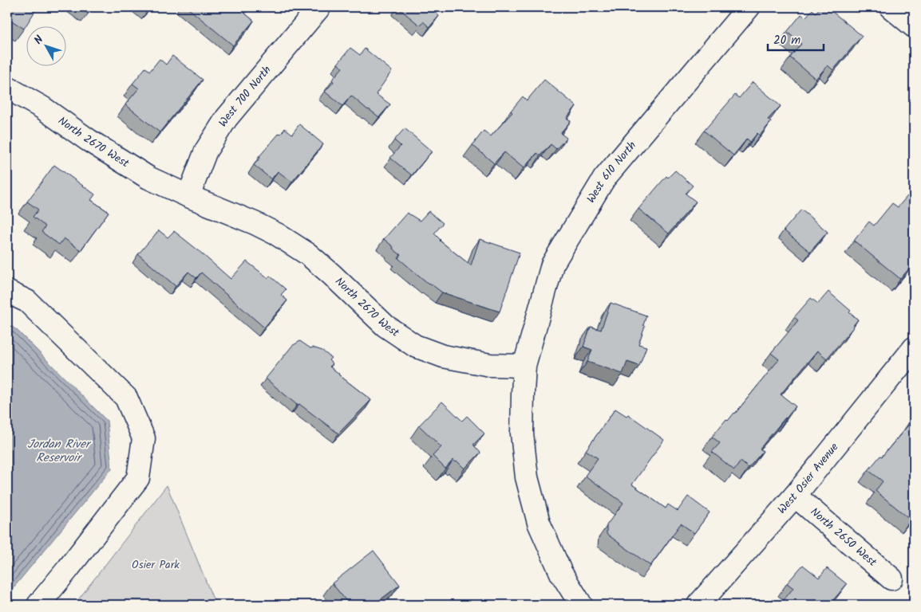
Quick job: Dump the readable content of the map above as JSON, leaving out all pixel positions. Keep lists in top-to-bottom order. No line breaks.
{"streets":{"street":["West 700 North","North 2670 West","West 610 North","West Osier Avenue","North 2650 West"]},"crossings":[["West 700 North","North 2670 West"],["North 2670 West","West 610 North"],["West Osier Avenue","North 2650 West"]],"water":["Jordan River Reservoir"],"parks":["Osier Park"],"scale_bar":"20 m","north":"top left"}
